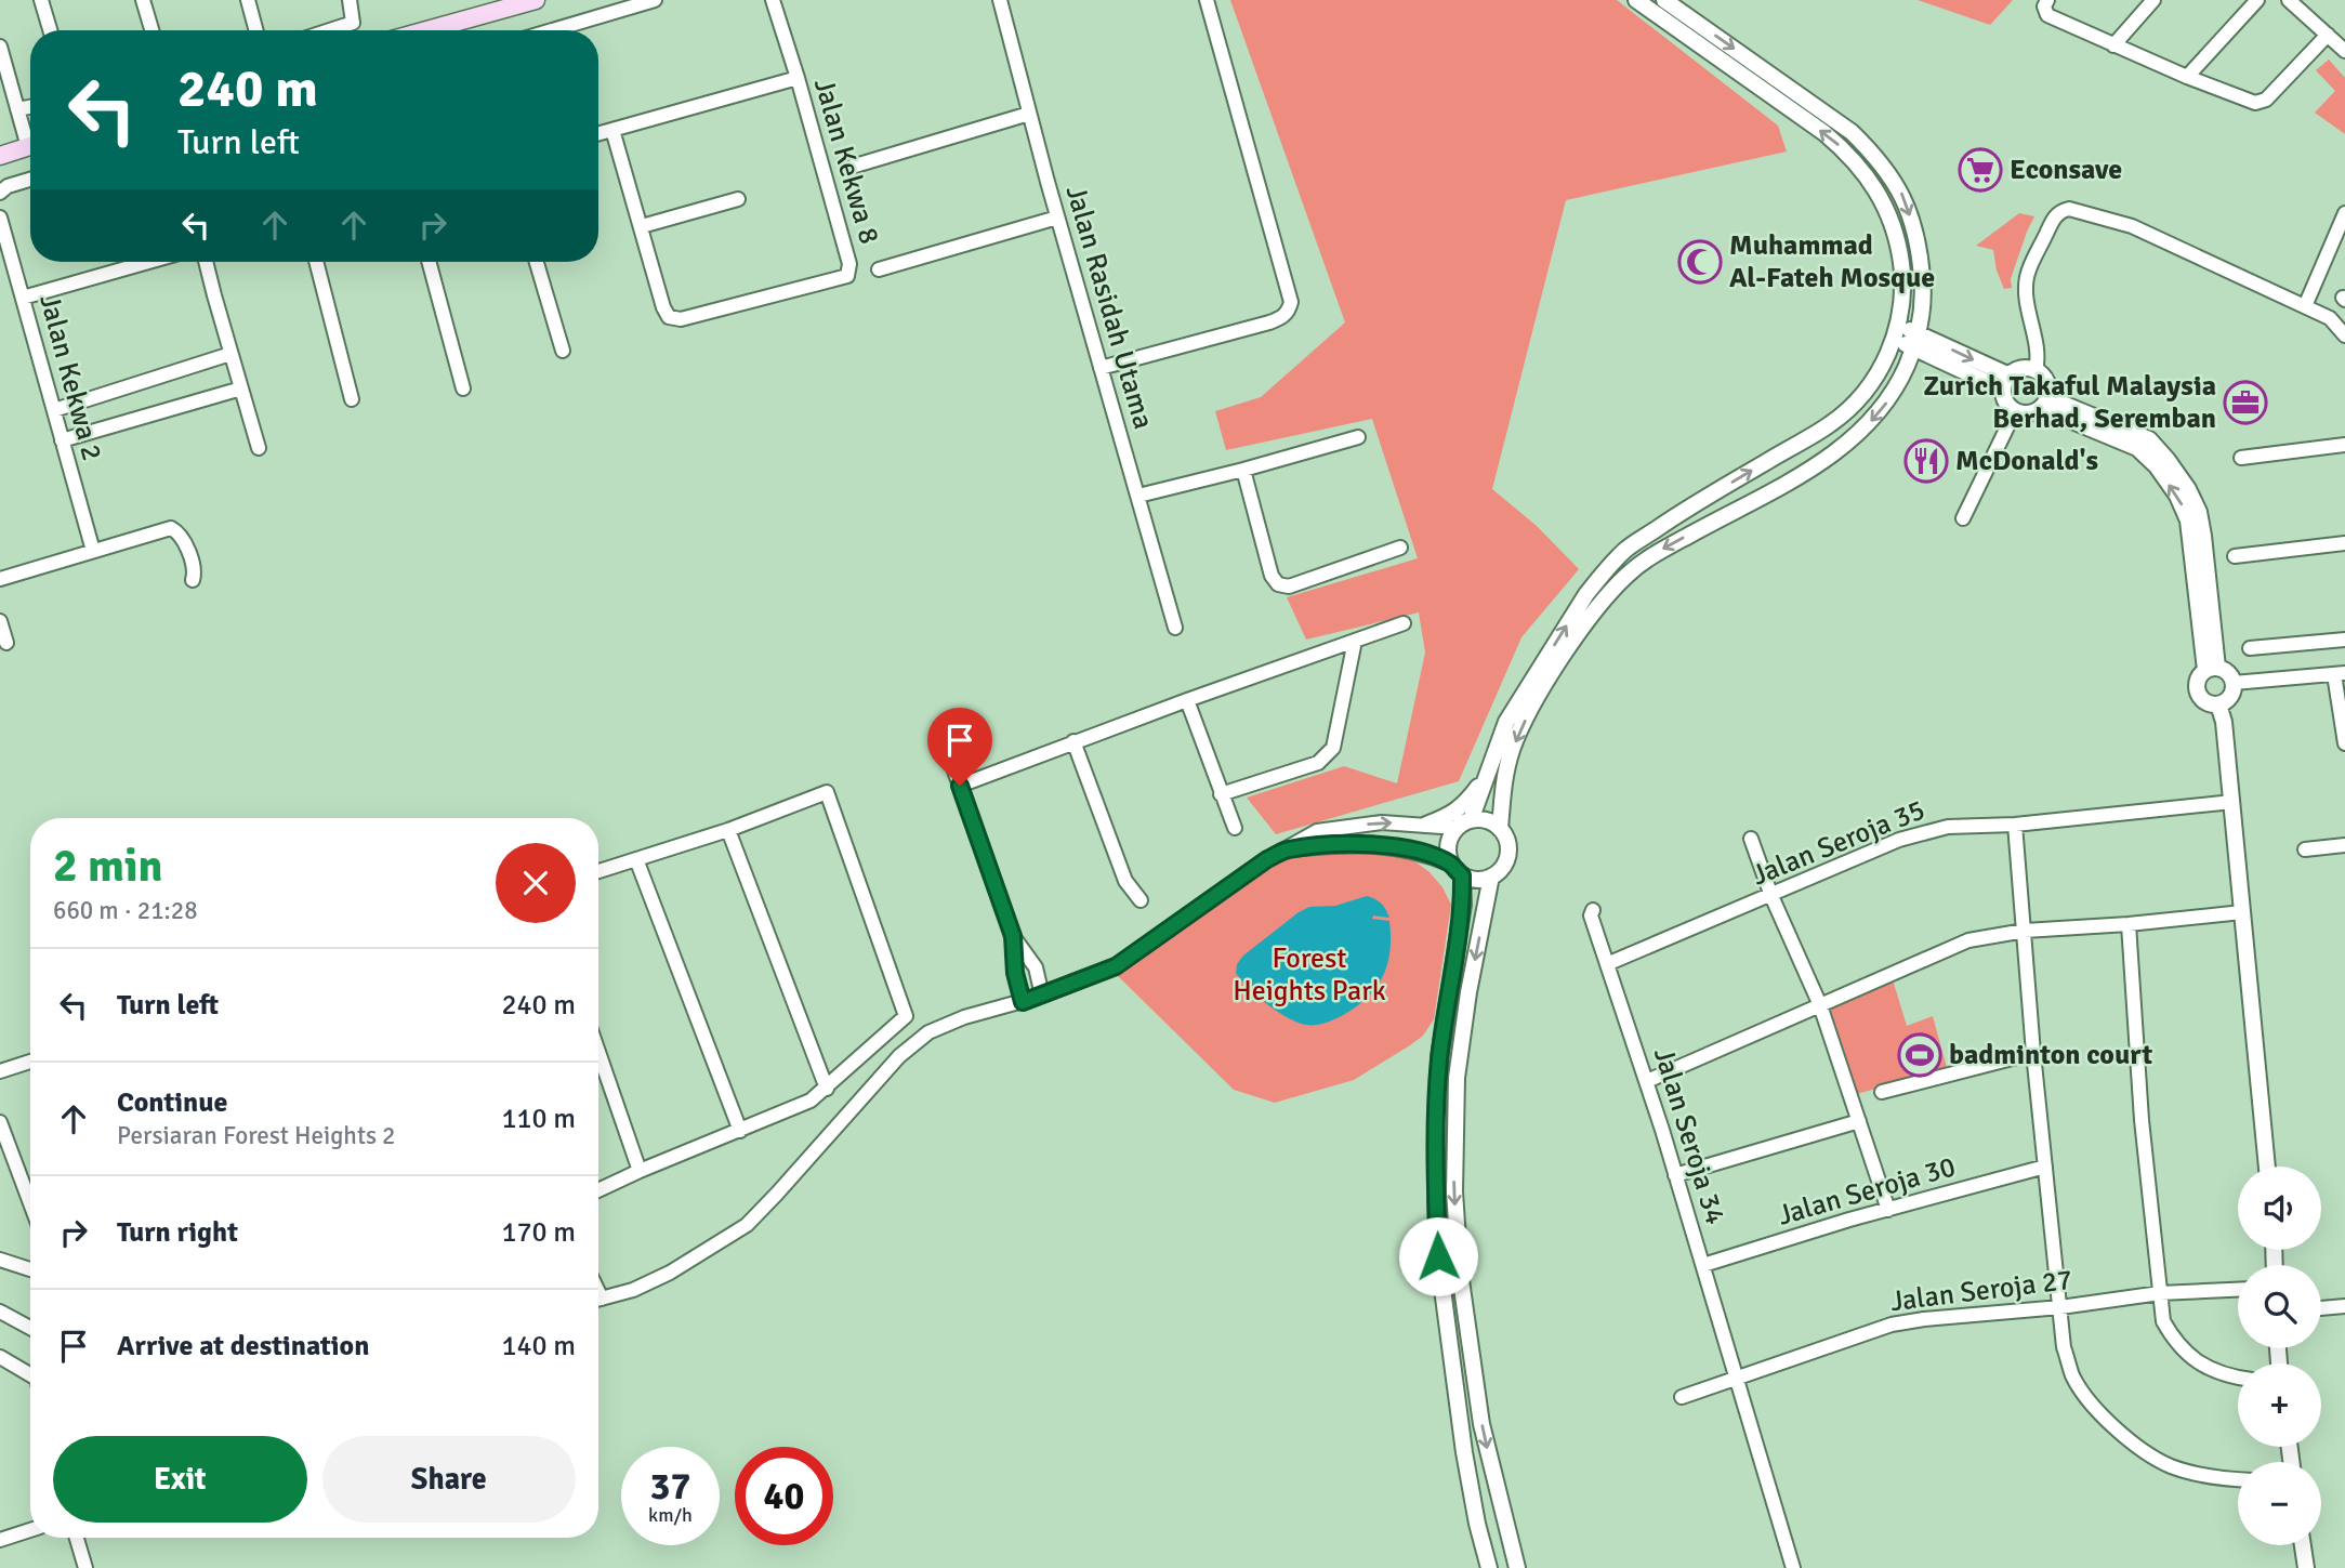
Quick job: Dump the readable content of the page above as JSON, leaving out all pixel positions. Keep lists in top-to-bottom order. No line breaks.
{"streets":{"street":["Jalan Kekwa 8","Jalan Rasidah Utama","Jalan Kekwa 2","Jalan Seroja 35","Jalan Seroja 34","Jalan Seroja 30","Jalan Seroja 27"]},"crossings":[["Jalan Seroja 35","Jalan Seroja 34"],["Jalan Seroja 34","Jalan Seroja 30"],["Jalan Seroja 34","Jalan Seroja 27"]],"parks":["Forest Heights Park"],"places":{"supermarket":["Econsave"],"mosque":["Muhammad Al-Fateh Mosque"],"office":["Zurich Takaful Malaysia Berhad, Seremban"],"restaurant":["McDonald's"],"sports":["badminton court"]},"page":{"turn":["240 m","Turn left"],"heading":["2 min","660 m · 21:28"],"list":[{"name":"Turn left","value":"240 m"},{"name":"Continue","note":"Persiaran Forest Heights 2","value":"110 m"},{"name":"Turn right","value":"170 m"},{"name":"Arrive at destination","value":"140 m"}],"map_buttons":["+","−"],"buttons":["Exit","Share"],"speed":"37 km/h","limit":"40"}}
